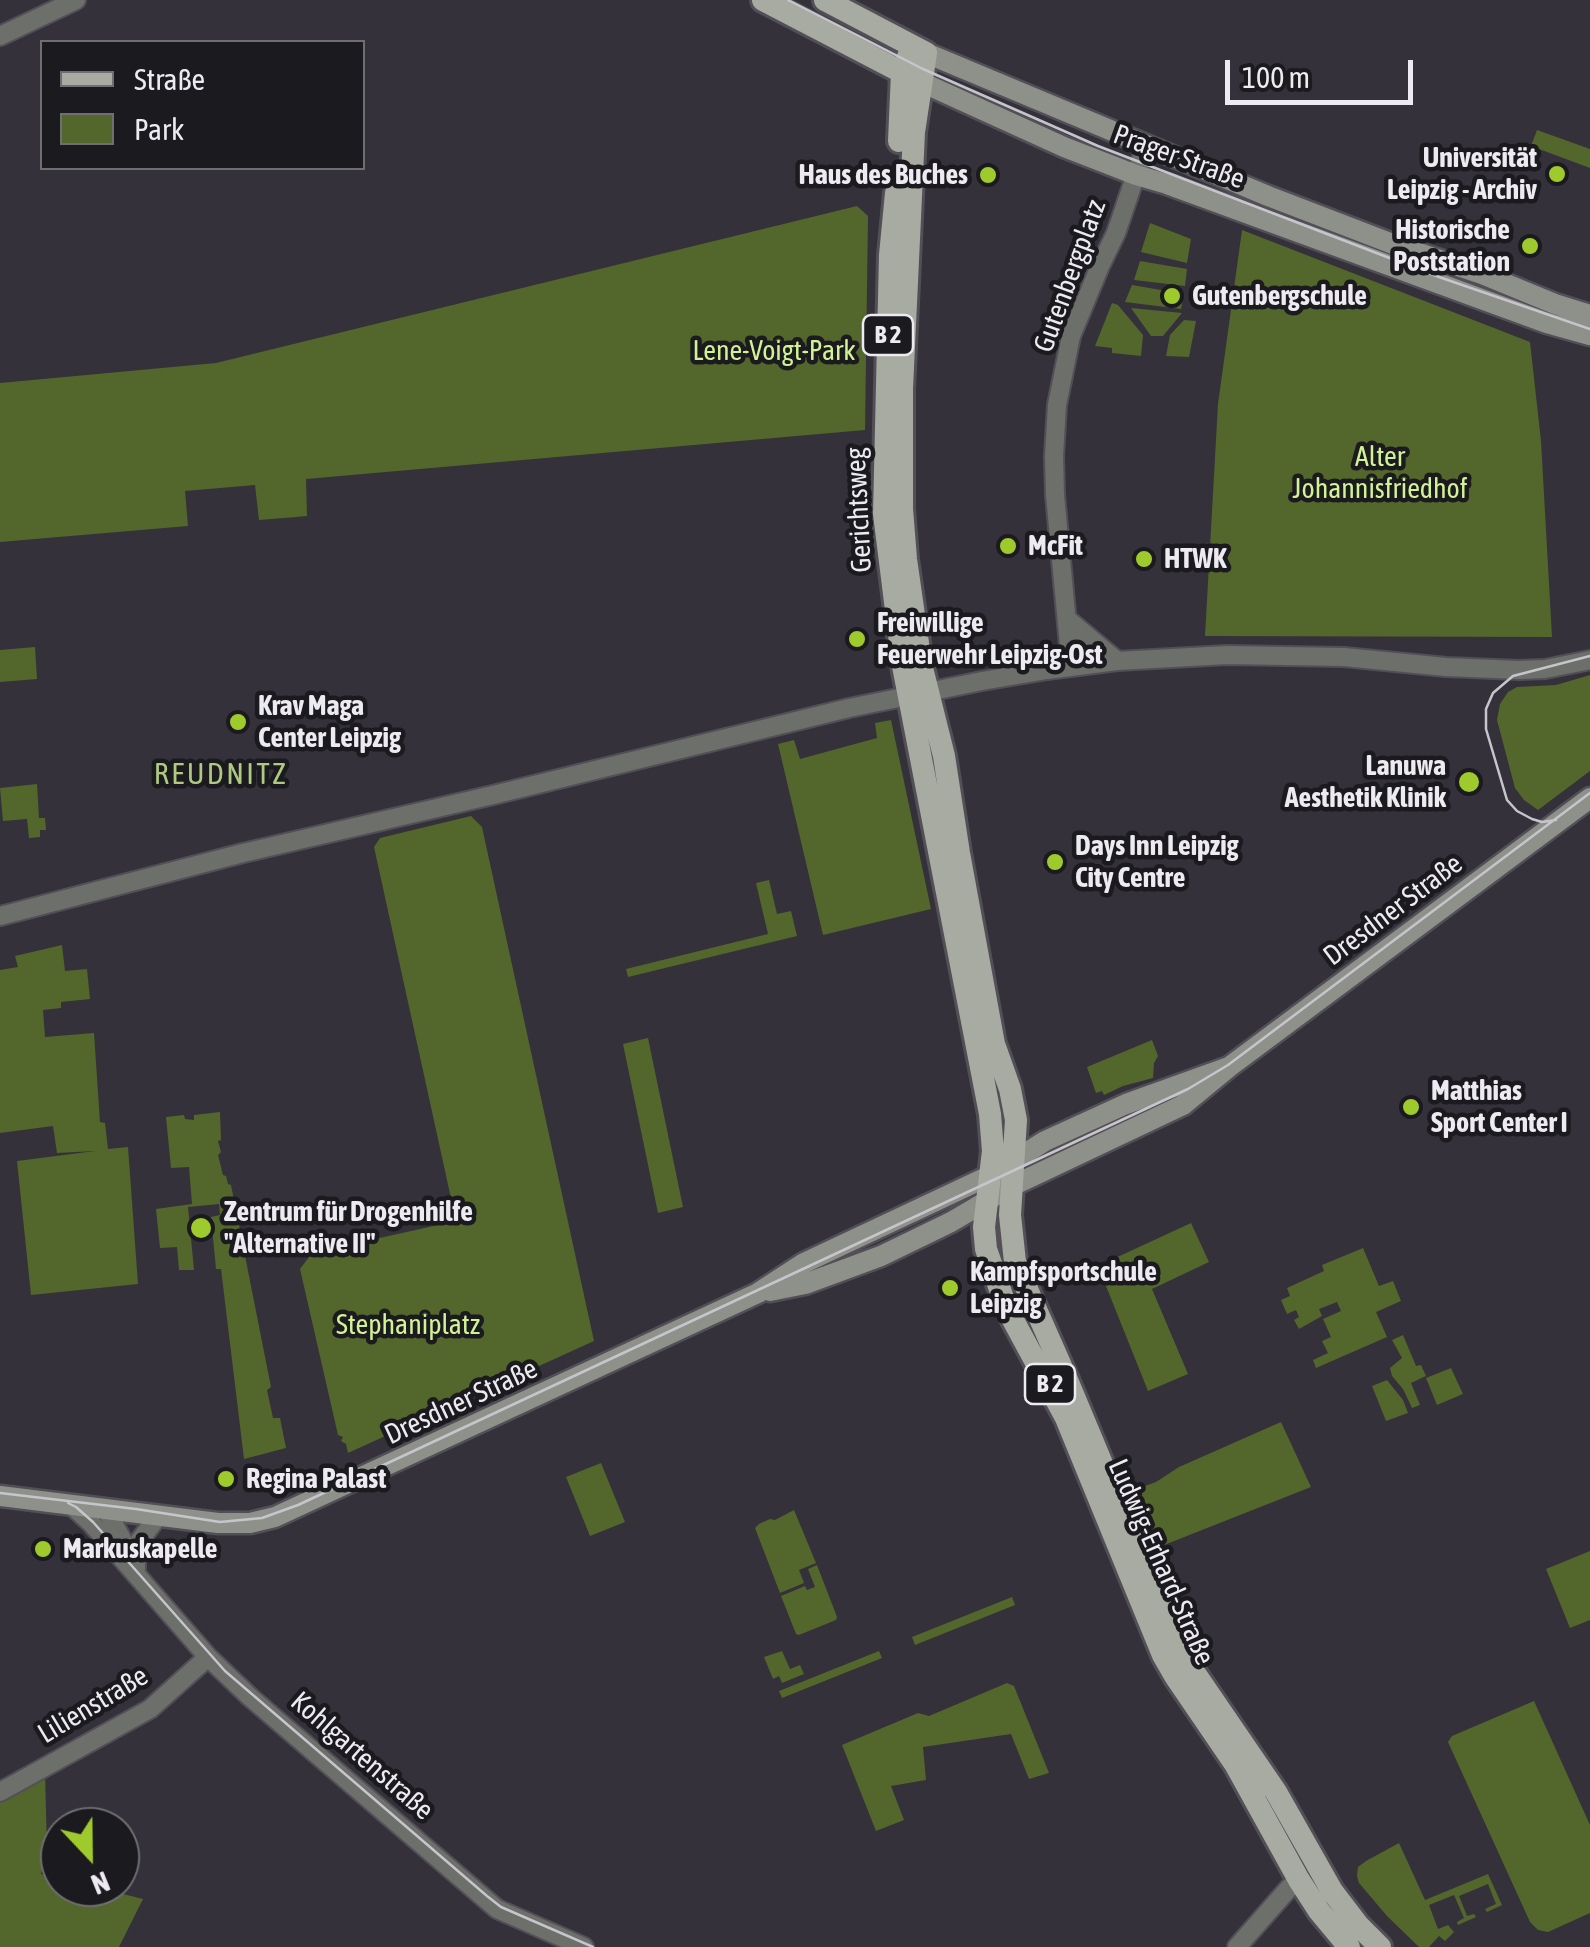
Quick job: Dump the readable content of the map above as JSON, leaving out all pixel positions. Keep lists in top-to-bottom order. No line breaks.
{"streets":{"main road":["Prager Straße","B 2","Gerichtsweg","Dresdner Straße","Ludwig-Erhard-Straße"],"street":["Gutenbergplatz","Lilienstraße","Kohlgartenstraße"]},"crossings":[["Prager Straße","Gutenbergplatz"],["Prager Straße","B 2"],["Prager Straße","Gerichtsweg"],["B 2","Gerichtsweg"],["B 2","Dresdner Straße"],["B 2","Ludwig-Erhard-Straße"],["Gerichtsweg","Dresdner Straße"],["Gerichtsweg","Ludwig-Erhard-Straße"],["Dresdner Straße","Ludwig-Erhard-Straße"],["Dresdner Straße","Kohlgartenstraße"],["Lilienstraße","Kohlgartenstraße"]],"districts":["REUDNITZ"],"parks":["Lene-Voigt-Park","Alter Johannisfriedhof","Stephaniplatz"],"places":["Universität Leipzig - Archiv","Haus des Buches","Historische Poststation","Gutenbergschule","McFit","HTWK","Freiwillige Feuerwehr Leipzig-Ost","Krav Maga Center Leipzig","Lanuwa Aesthetik Klinik","Days Inn Leipzig City Centre","Matthias Sport Center I","Zentrum für Drogenhilfe \"Alternative II\"","Kampfsportschule Leipzig","Regina Palast","Markuskapelle"],"legend":["Straße","Park"],"scale_bar":"100 m","north":"bottom"}
